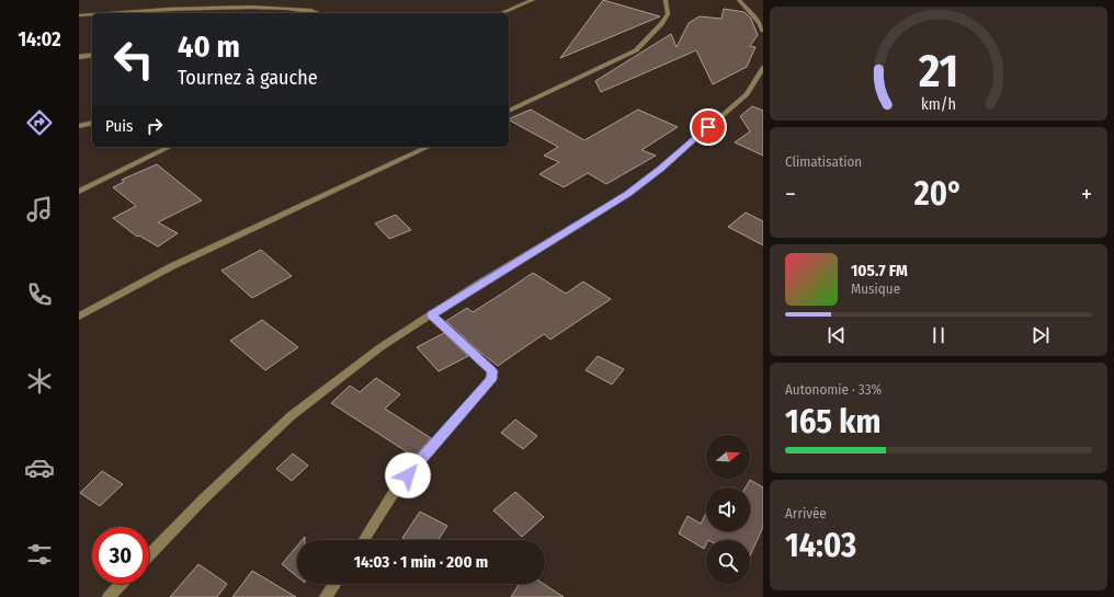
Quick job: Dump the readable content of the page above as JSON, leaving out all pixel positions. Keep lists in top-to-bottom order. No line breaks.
{"north":"right","page":{"tabs":"14:02","turn":["40 m","Tournez à gauche"],"then":"Puis","tile":["Climatisation",["Autonomie · 33%","165 km"],["Arrivée","14:03"]],"heat":["−","20°","+"],"song":["105.7 FM","Musique"],"limit":"30","trip":"14:03 · 1 min · 200 m","gauge":["21","km/h"]}}
